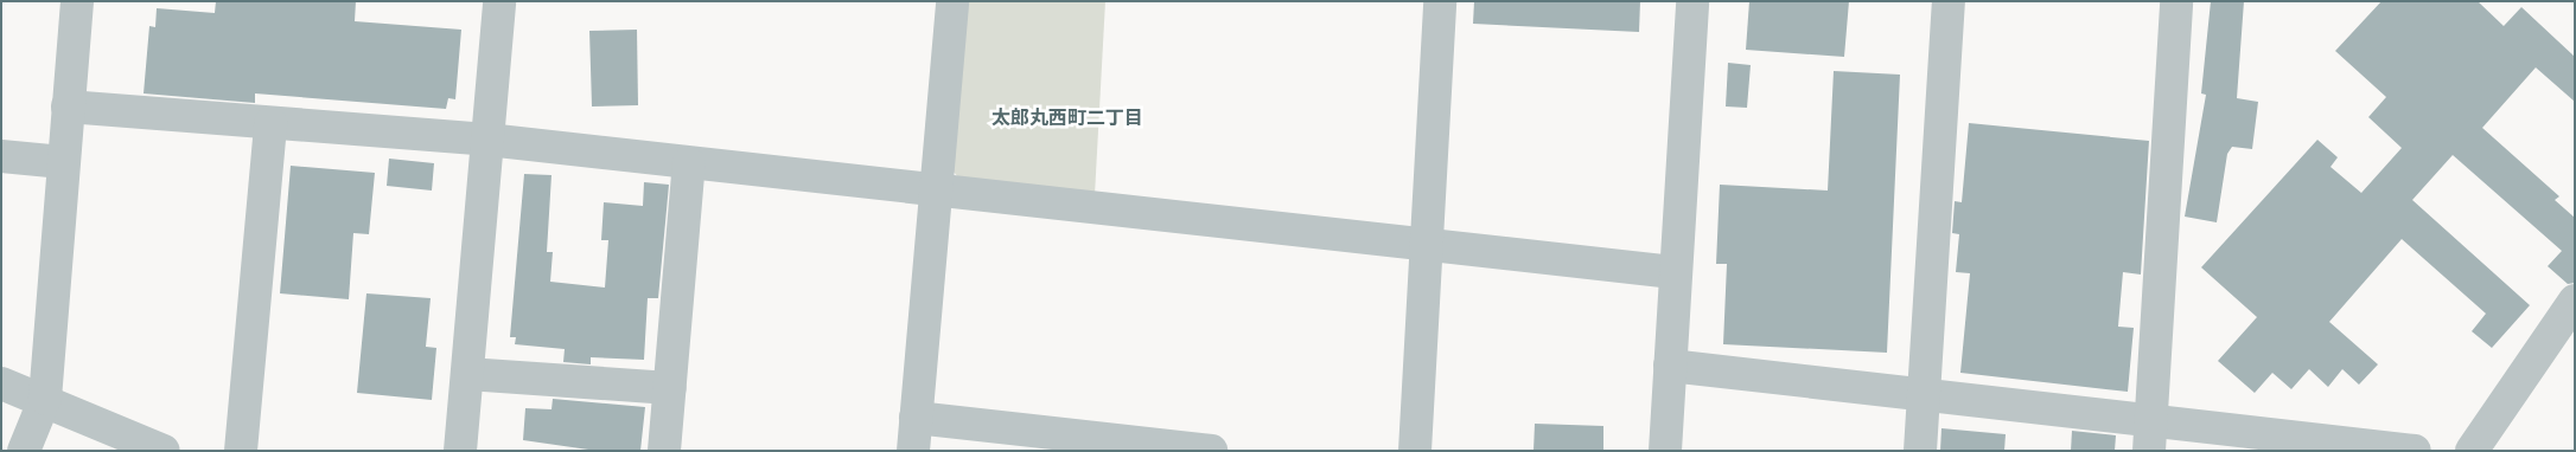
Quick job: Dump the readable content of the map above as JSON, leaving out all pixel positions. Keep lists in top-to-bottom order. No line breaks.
{"districts":["太郎丸西町二丁目"]}
